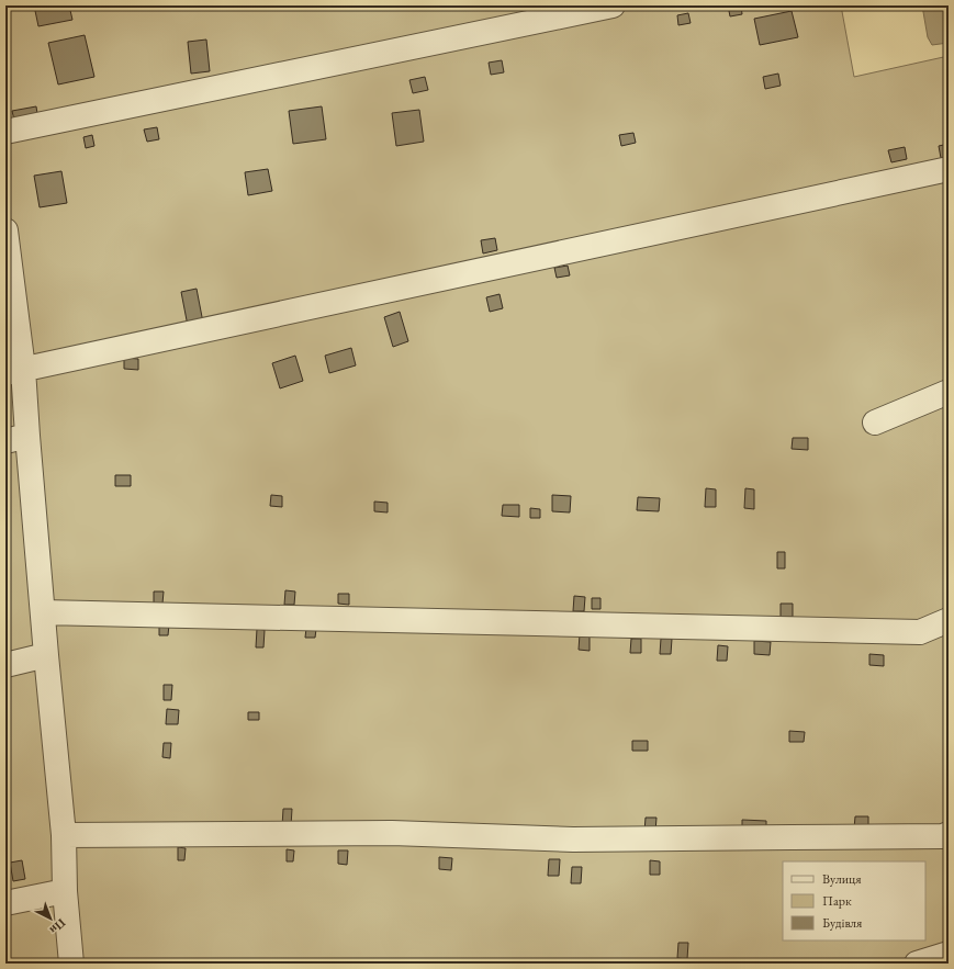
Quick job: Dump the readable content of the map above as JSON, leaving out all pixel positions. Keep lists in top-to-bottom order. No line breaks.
{"legend":["Вулиця","Парк","Будівля"],"north":"bottom right"}
